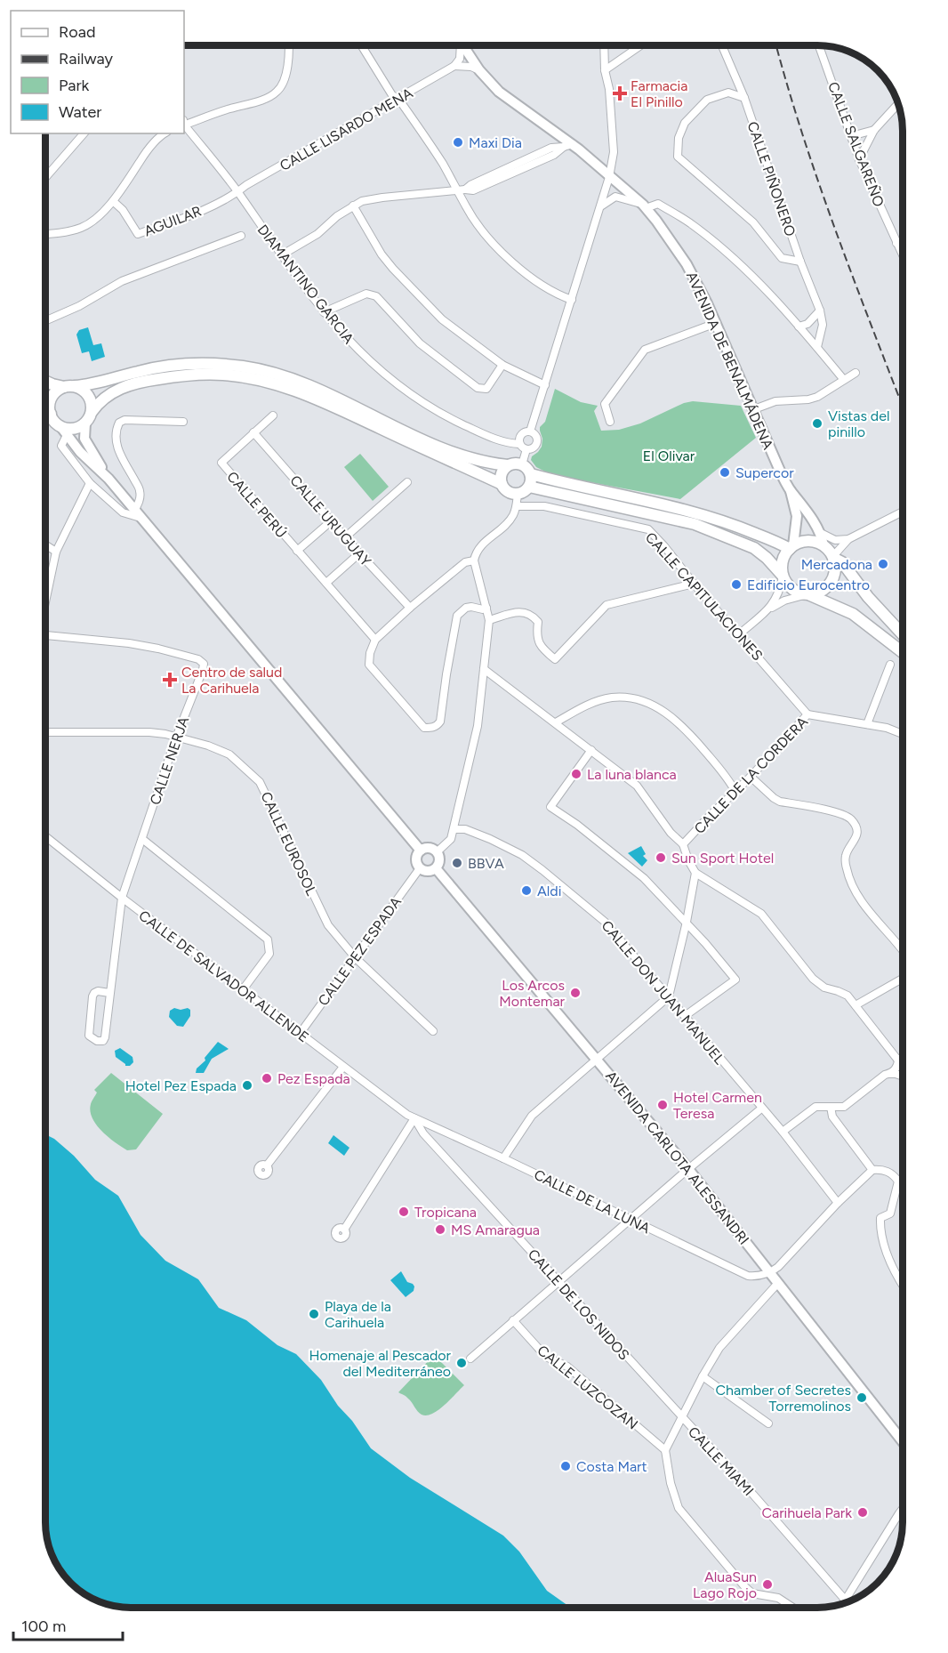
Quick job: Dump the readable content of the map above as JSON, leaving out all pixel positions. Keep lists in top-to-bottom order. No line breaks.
{"streets":{"main road":["AVENIDA DE BENALMÁDENA","AVENIDA CARLOTA ALESSANDRI"],"street":["CALLE LISARDO MENA","CALLE SALGAREÑO","CALLE PIÑONERO","AGUILAR","DIAMANTINO GARCIA","CALLE PERÚ","CALLE URUGUAY","CALLE CAPITULACIONES","CALLE NERJA","CALLE DE LA CORDERA","CALLE EUROSOL","CALLE PEZ ESPADA","CALLE DE SALVADOR ALLENDE","CALLE DON JUAN MANUEL","CALLE DE LA LUNA","CALLE DE LOS NIDOS","CALLE LUZCOZAN","CALLE MIAMI"]},"crossings":[["CALLE LISARDO MENA","AGUILAR"],["CALLE LISARDO MENA","DIAMANTINO GARCIA"],["AGUILAR","DIAMANTINO GARCIA"],["CALLE PERÚ","CALLE URUGUAY"],["CALLE CAPITULACIONES","CALLE DE LA CORDERA"],["CALLE NERJA","CALLE EUROSOL"],["CALLE NERJA","CALLE DE SALVADOR ALLENDE"],["CALLE EUROSOL","CALLE PEZ ESPADA"],["CALLE PEZ ESPADA","CALLE DE SALVADOR ALLENDE"],["CALLE PEZ ESPADA","AVENIDA CARLOTA ALESSANDRI"],["CALLE DE SALVADOR ALLENDE","CALLE DE LA LUNA"],["CALLE DE SALVADOR ALLENDE","CALLE DE LOS NIDOS"],["AVENIDA CARLOTA ALESSANDRI","CALLE DE LA LUNA"],["CALLE DE LA LUNA","CALLE DE LOS NIDOS"],["CALLE DE LOS NIDOS","CALLE MIAMI"]],"parks":["El Olivar"],"places":{"health":["Farmacia El Pinillo","Centro de salud La Carihuela"],"other":["Maxi Dia","Vistas del pinillo","Supercor","Mercadona","Edificio Eurocentro","La luna blanca","Sun Sport Hotel","BBVA","Aldi","Los Arcos Montemar","Pez Espada","Hotel Pez Espada","Hotel Carmen Teresa","Tropicana","MS Amaragua","Playa de la Carihuela","Homenaje al Pescador del Mediterráneo","Chamber of Secretes Torremolinos","Costa Mart","Carihuela Park","AluaSun Lago Rojo"]},"legend":["Road","Railway","Park","Water"],"scale_bar":"100 m"}
